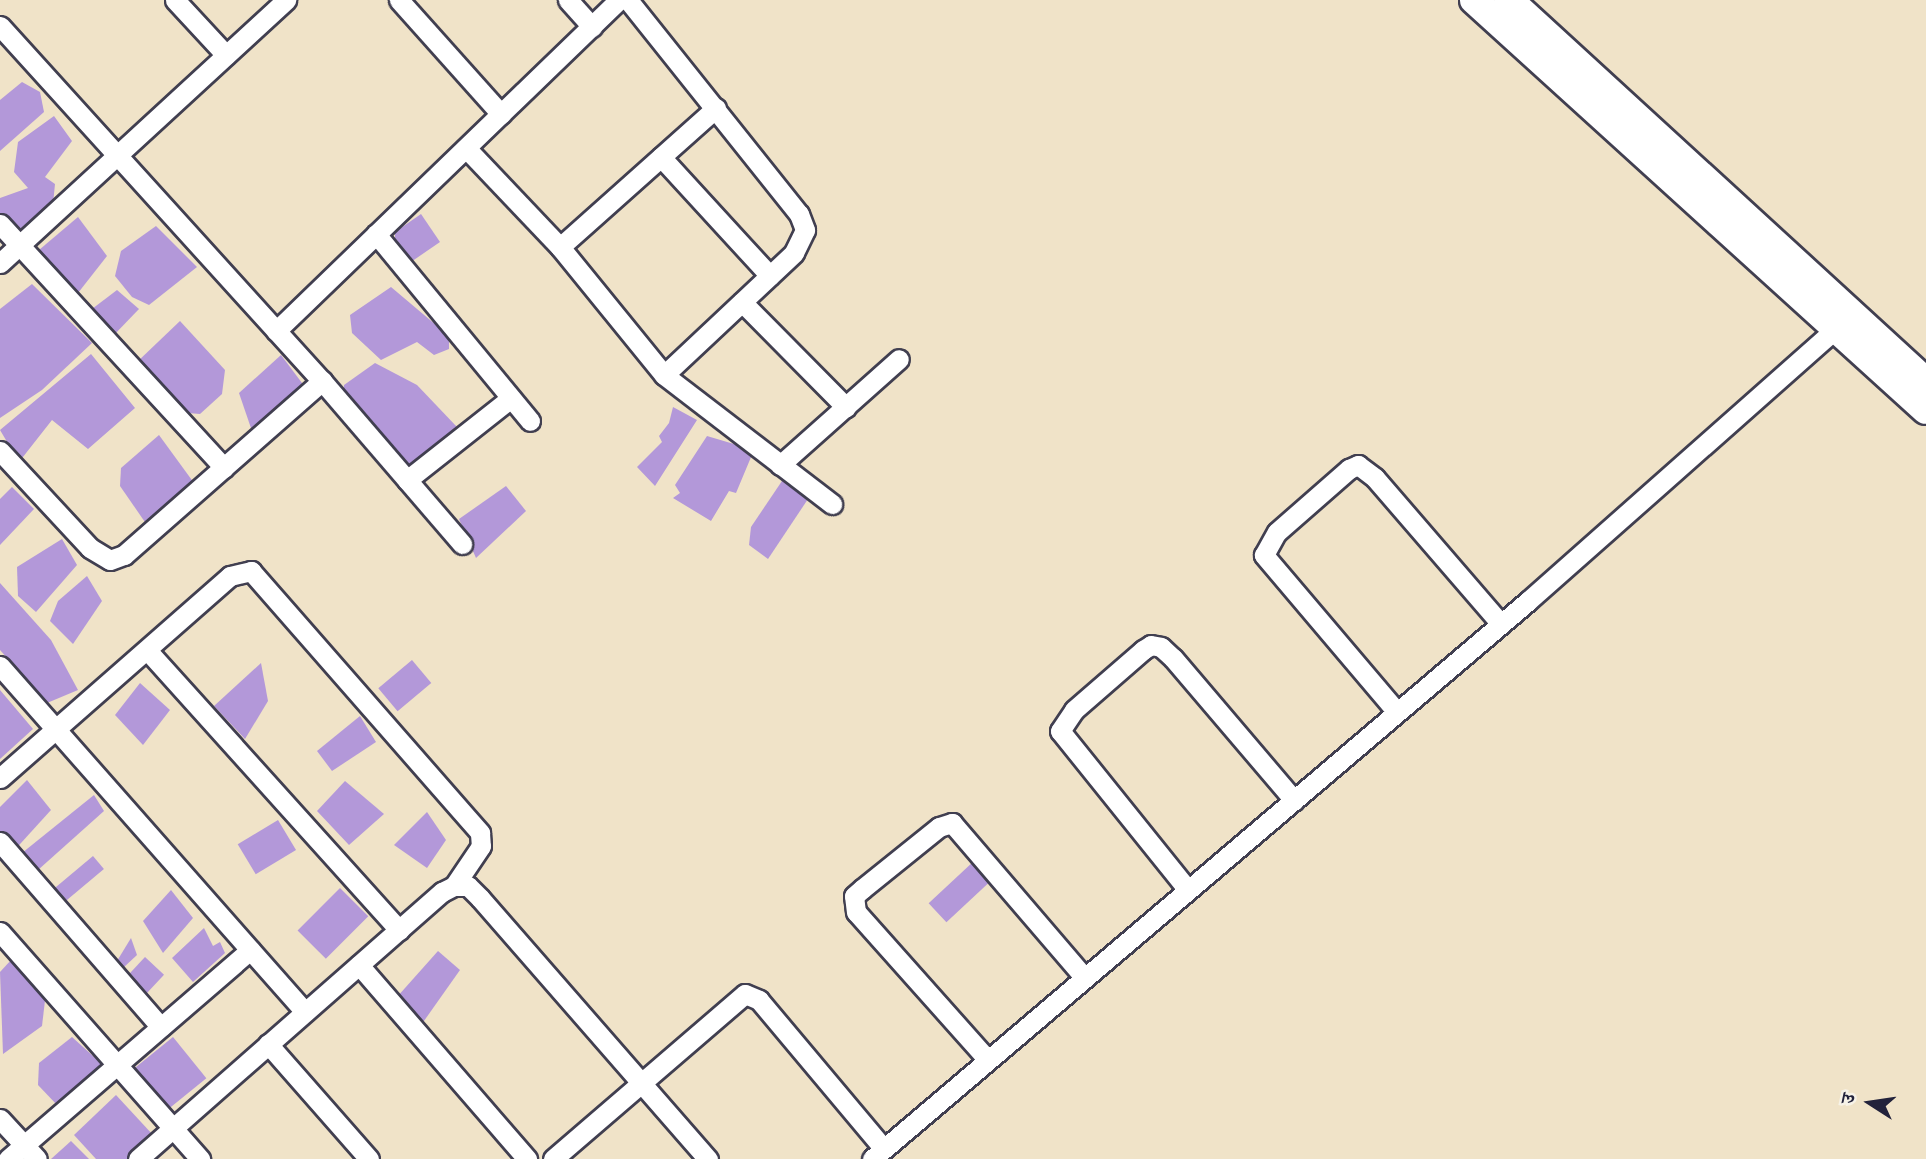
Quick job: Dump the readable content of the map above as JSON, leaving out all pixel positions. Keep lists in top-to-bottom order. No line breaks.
{"north":"left"}
